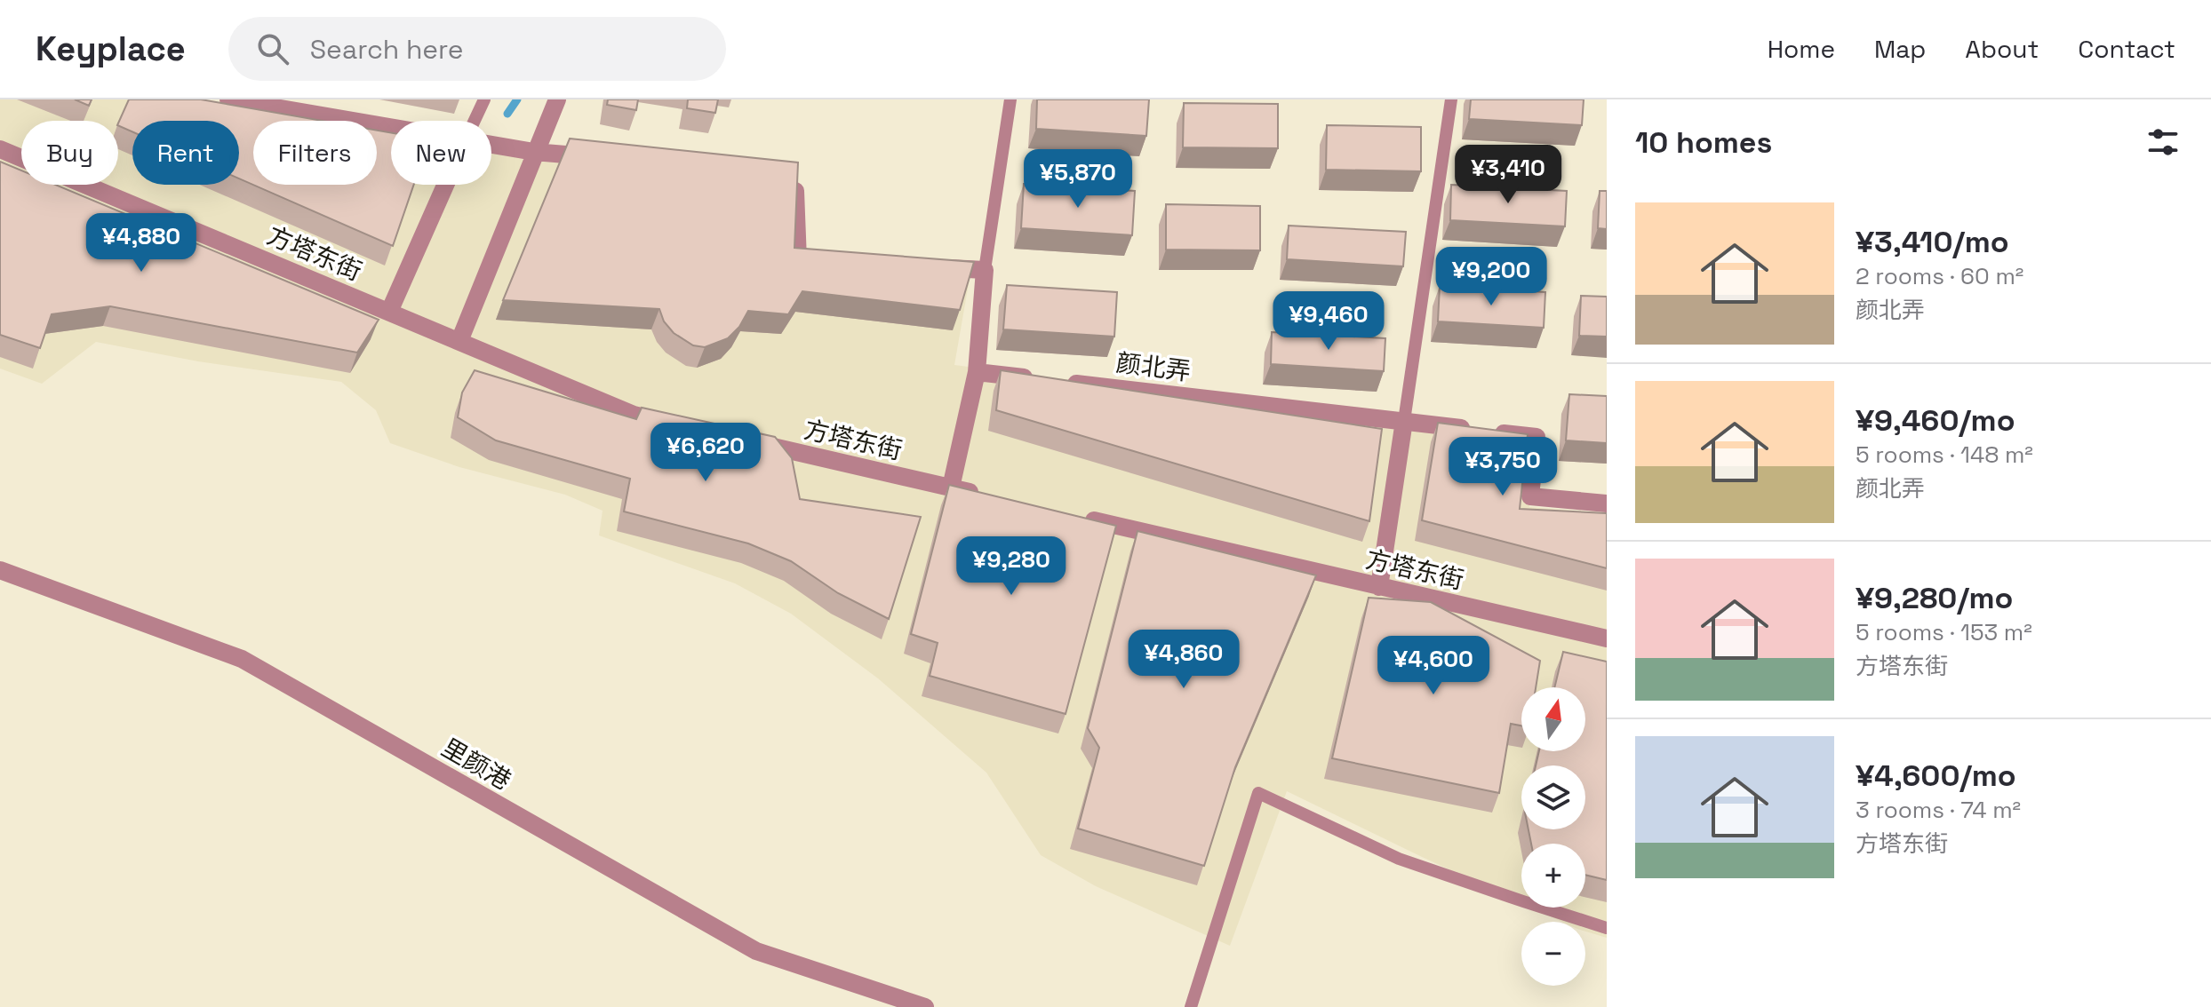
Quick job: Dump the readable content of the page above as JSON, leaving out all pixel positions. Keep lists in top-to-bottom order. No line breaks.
{"streets":{"street":["方塔东街","颜北弄","里颜港"]},"north":"top","page":{"header":"Keyplace","search":"Search here","nav":["Home","Map","About","Contact"],"heading":"10 homes","chip":["Buy","Rent","Filters","New"],"price":["¥3,410","¥5,870","¥4,880","¥9,200","¥9,460","¥6,620","¥3,750","¥9,280","¥4,860","¥4,600"],"list":[{"name":"¥3,410/mo","note":"2 rooms · 60 m² · 颜北弄"},{"name":"¥9,460/mo","note":"5 rooms · 148 m² · 颜北弄"},{"name":"¥9,280/mo","note":"5 rooms · 153 m² · 方塔东街"},{"name":"¥4,600/mo","note":"3 rooms · 74 m² · 方塔东街"}],"map_buttons":["+","−"]}}
